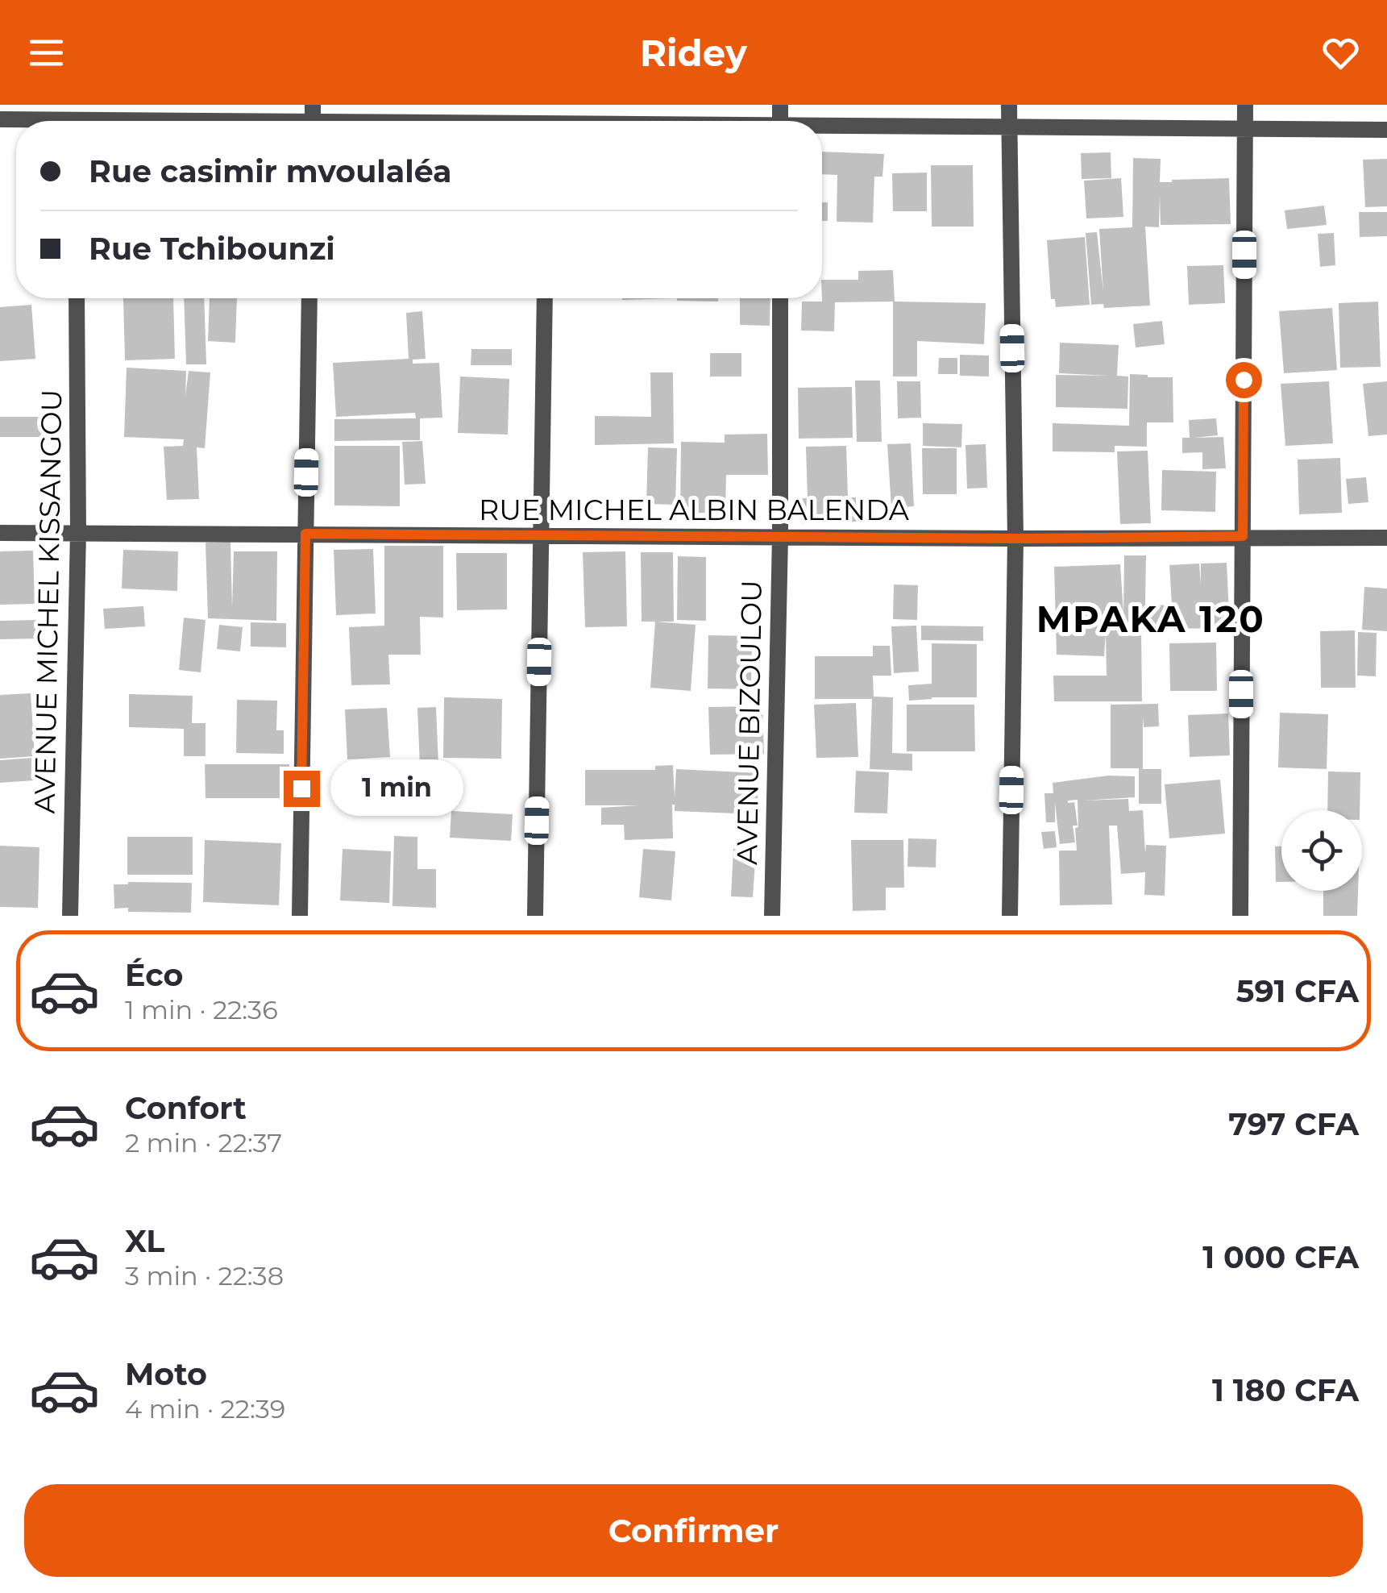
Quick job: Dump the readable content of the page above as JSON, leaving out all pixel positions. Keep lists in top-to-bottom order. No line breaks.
{"streets":{"street":["RUE MICHEL ALBIN BALENDA","AVENUE MICHEL KISSANGOU","AVENUE BIZOULOU"]},"crossings":[["RUE MICHEL ALBIN BALENDA","AVENUE MICHEL KISSANGOU"],["RUE MICHEL ALBIN BALENDA","AVENUE BIZOULOU"]],"districts":["MPAKA 120"],"page":{"header":"Ridey","banner":["Rue casimir mvoulaléa","Rue Tchibounzi"],"bubble":"1 min","list":[{"name":"Éco","note":"1 min · 22:36","value":"591 CFA"},{"name":"Confort","note":"2 min · 22:37","value":"797 CFA"},{"name":"XL","note":"3 min · 22:38","value":"1 000 CFA"},{"name":"Moto","note":"4 min · 22:39","value":"1 180 CFA"}],"buttons":"Confirmer"}}
